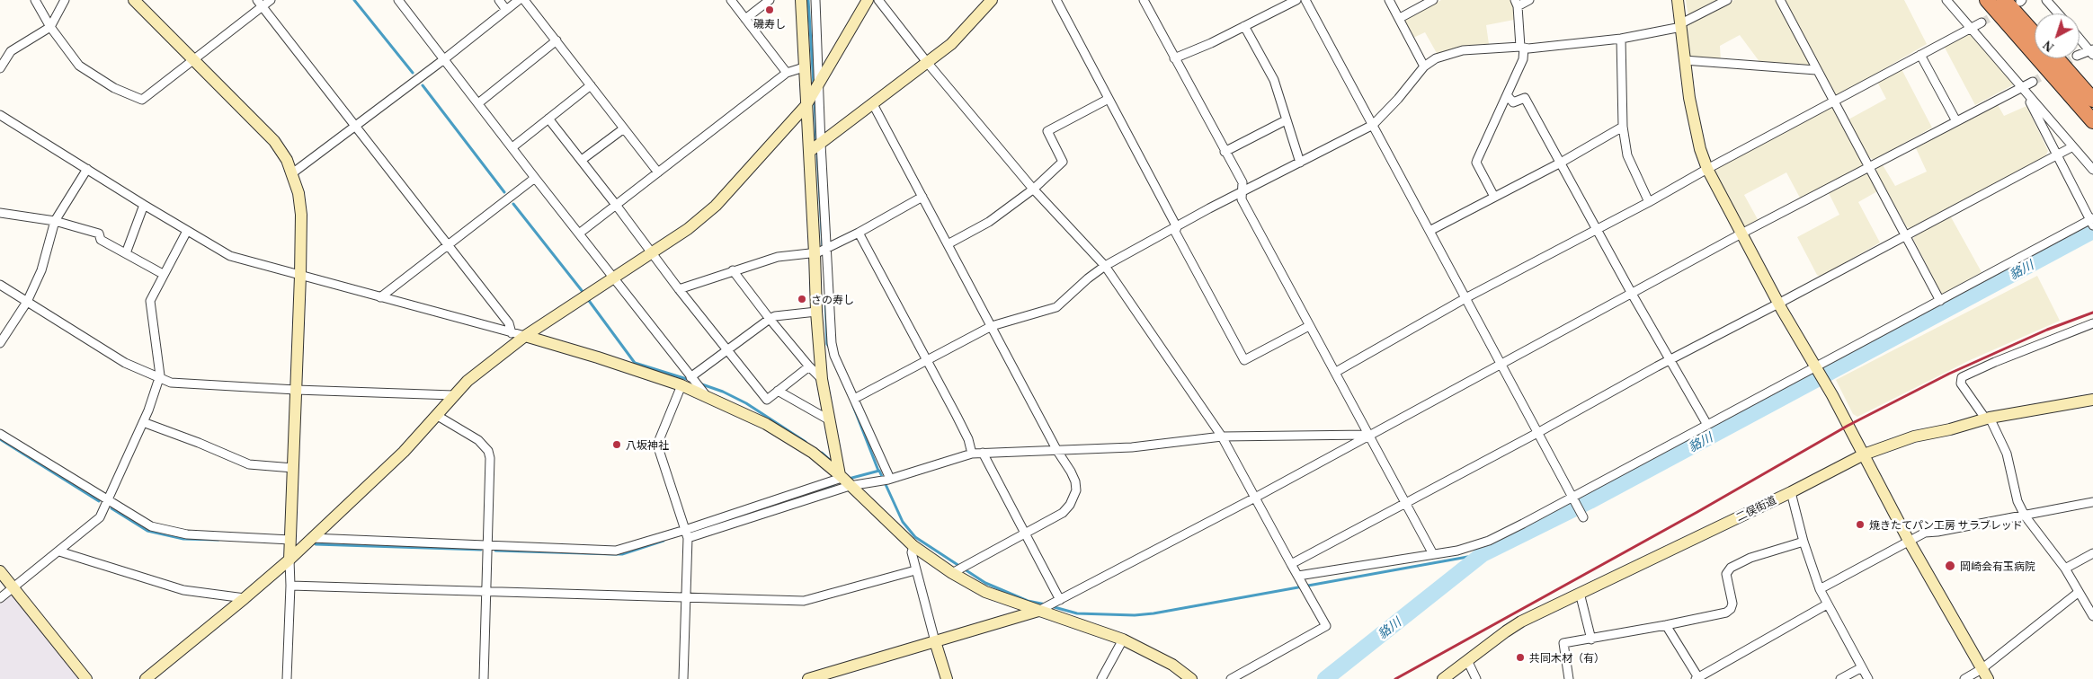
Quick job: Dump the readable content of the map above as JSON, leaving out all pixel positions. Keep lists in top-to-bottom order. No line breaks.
{"streets":{"street":["二俣街道"]},"water":["貉川"],"places":["磯寿し","さの寿し","八坂神社","焼きたてパン工房 サラブレッド","岡崎会有玉病院","共同木材（有）"],"north":"bottom left"}
